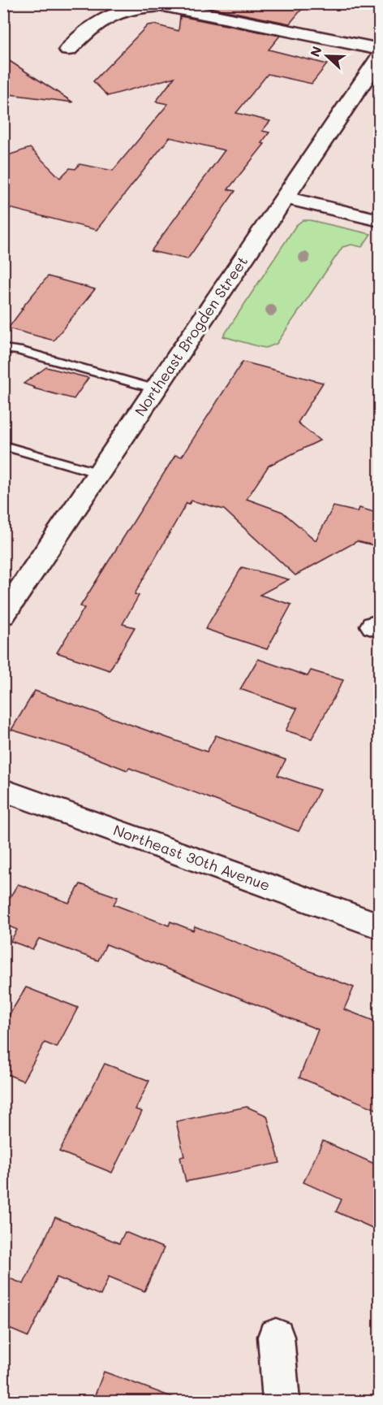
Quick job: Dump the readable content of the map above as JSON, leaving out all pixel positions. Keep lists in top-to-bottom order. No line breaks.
{"streets":{"street":["Northeast Brogden Street","Northeast 30th Avenue"]},"north":"left"}
